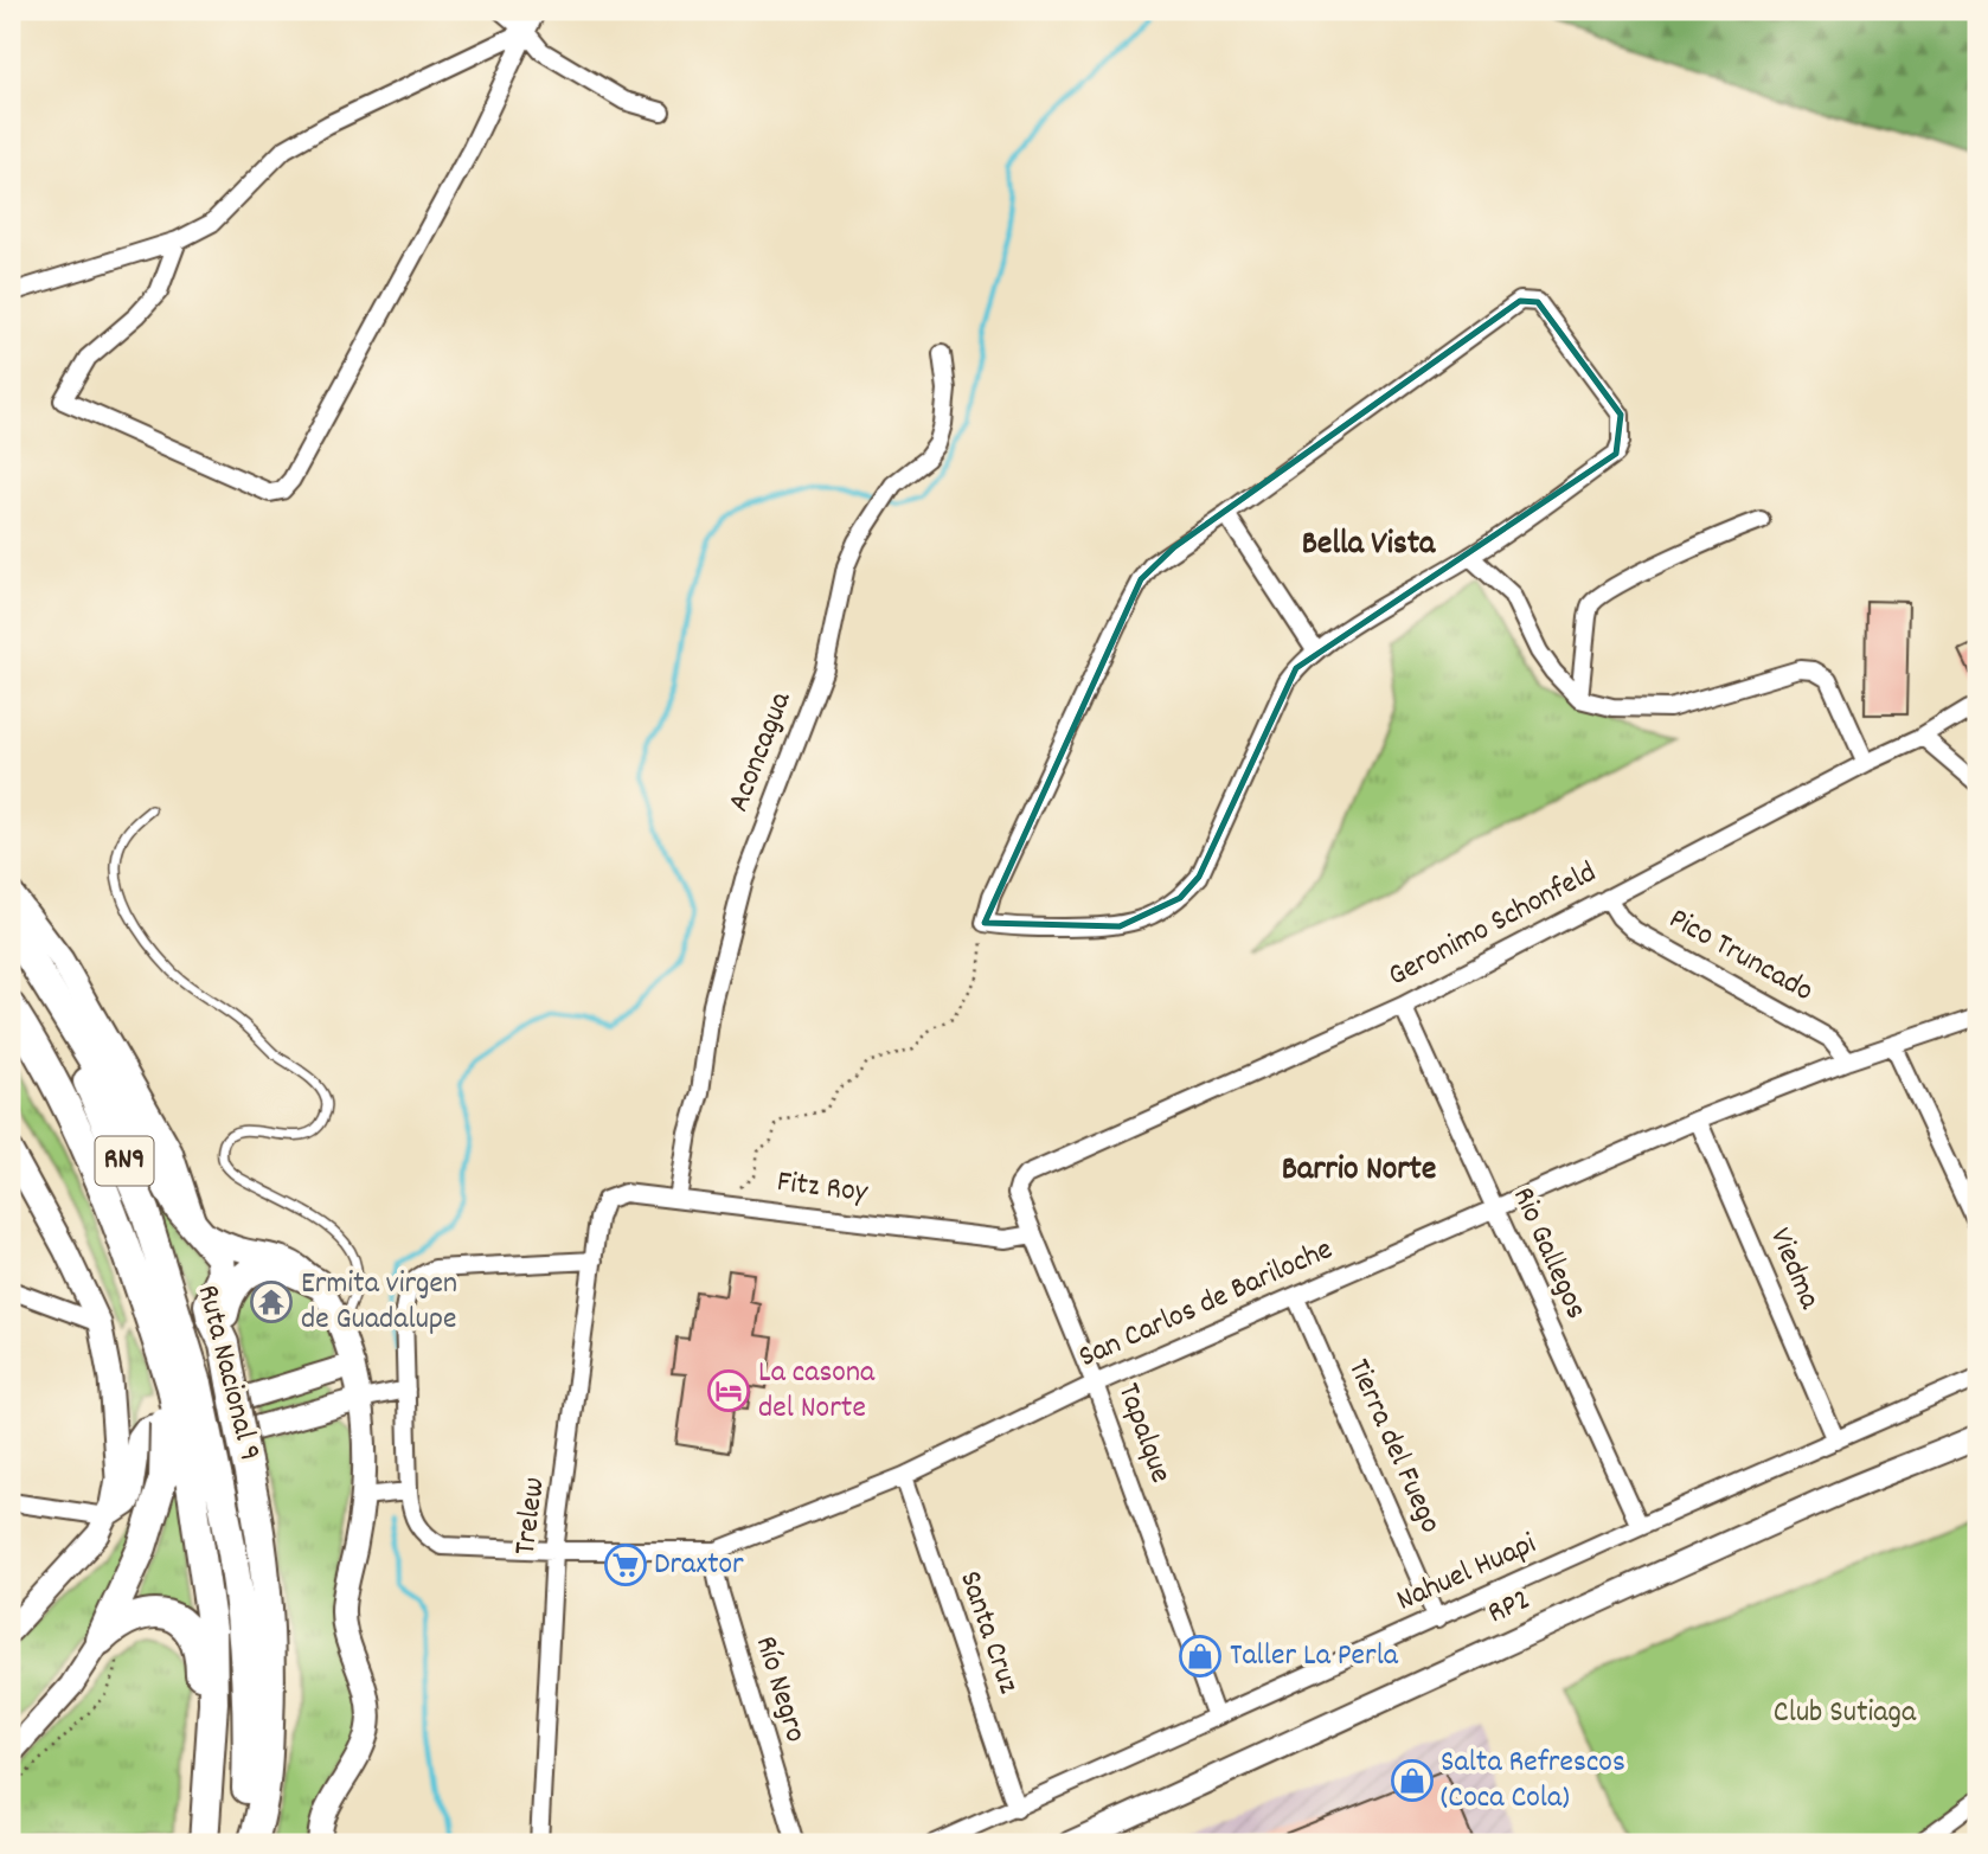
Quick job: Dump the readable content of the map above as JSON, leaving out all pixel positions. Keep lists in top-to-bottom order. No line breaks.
{"streets":{"highway":["RN9","Ruta Nacional 9"],"street":["Aconcagua","Geronimo Schonfeld","Pico Truncado","Fitz Roy","Rio Gallegos","Viedma","San Carlos de Bariloche","Tapalque","Tierra del Fuego","Trelew","Nahuel Huapi","RP2","Santa Cruz","Río Negro"]},"crossings":[["Aconcagua","Fitz Roy"],["Geronimo Schonfeld","Pico Truncado"],["Geronimo Schonfeld","Rio Gallegos"],["Geronimo Schonfeld","Tapalque"],["Pico Truncado","San Carlos de Bariloche"],["Fitz Roy","Tapalque"],["Fitz Roy","Trelew"],["Rio Gallegos","San Carlos de Bariloche"],["Rio Gallegos","Nahuel Huapi"],["Viedma","San Carlos de Bariloche"],["Viedma","Nahuel Huapi"],["San Carlos de Bariloche","Tapalque"],["San Carlos de Bariloche","Tierra del Fuego"],["San Carlos de Bariloche","Trelew"],["San Carlos de Bariloche","Santa Cruz"],["San Carlos de Bariloche","Río Negro"],["Tapalque","Nahuel Huapi"],["Tierra del Fuego","Nahuel Huapi"],["Nahuel Huapi","Santa Cruz"]],"districts":["Bella Vista","Barrio Norte"],"parks":["Club Sutiaga"],"places":{"temple":["Ermita virgen de Guadalupe"],"hotel":["La casona del Norte"],"supermarket":["Draxtor"],"shop":["Taller La Perla","Salta Refrescos (Coca Cola)"]}}
